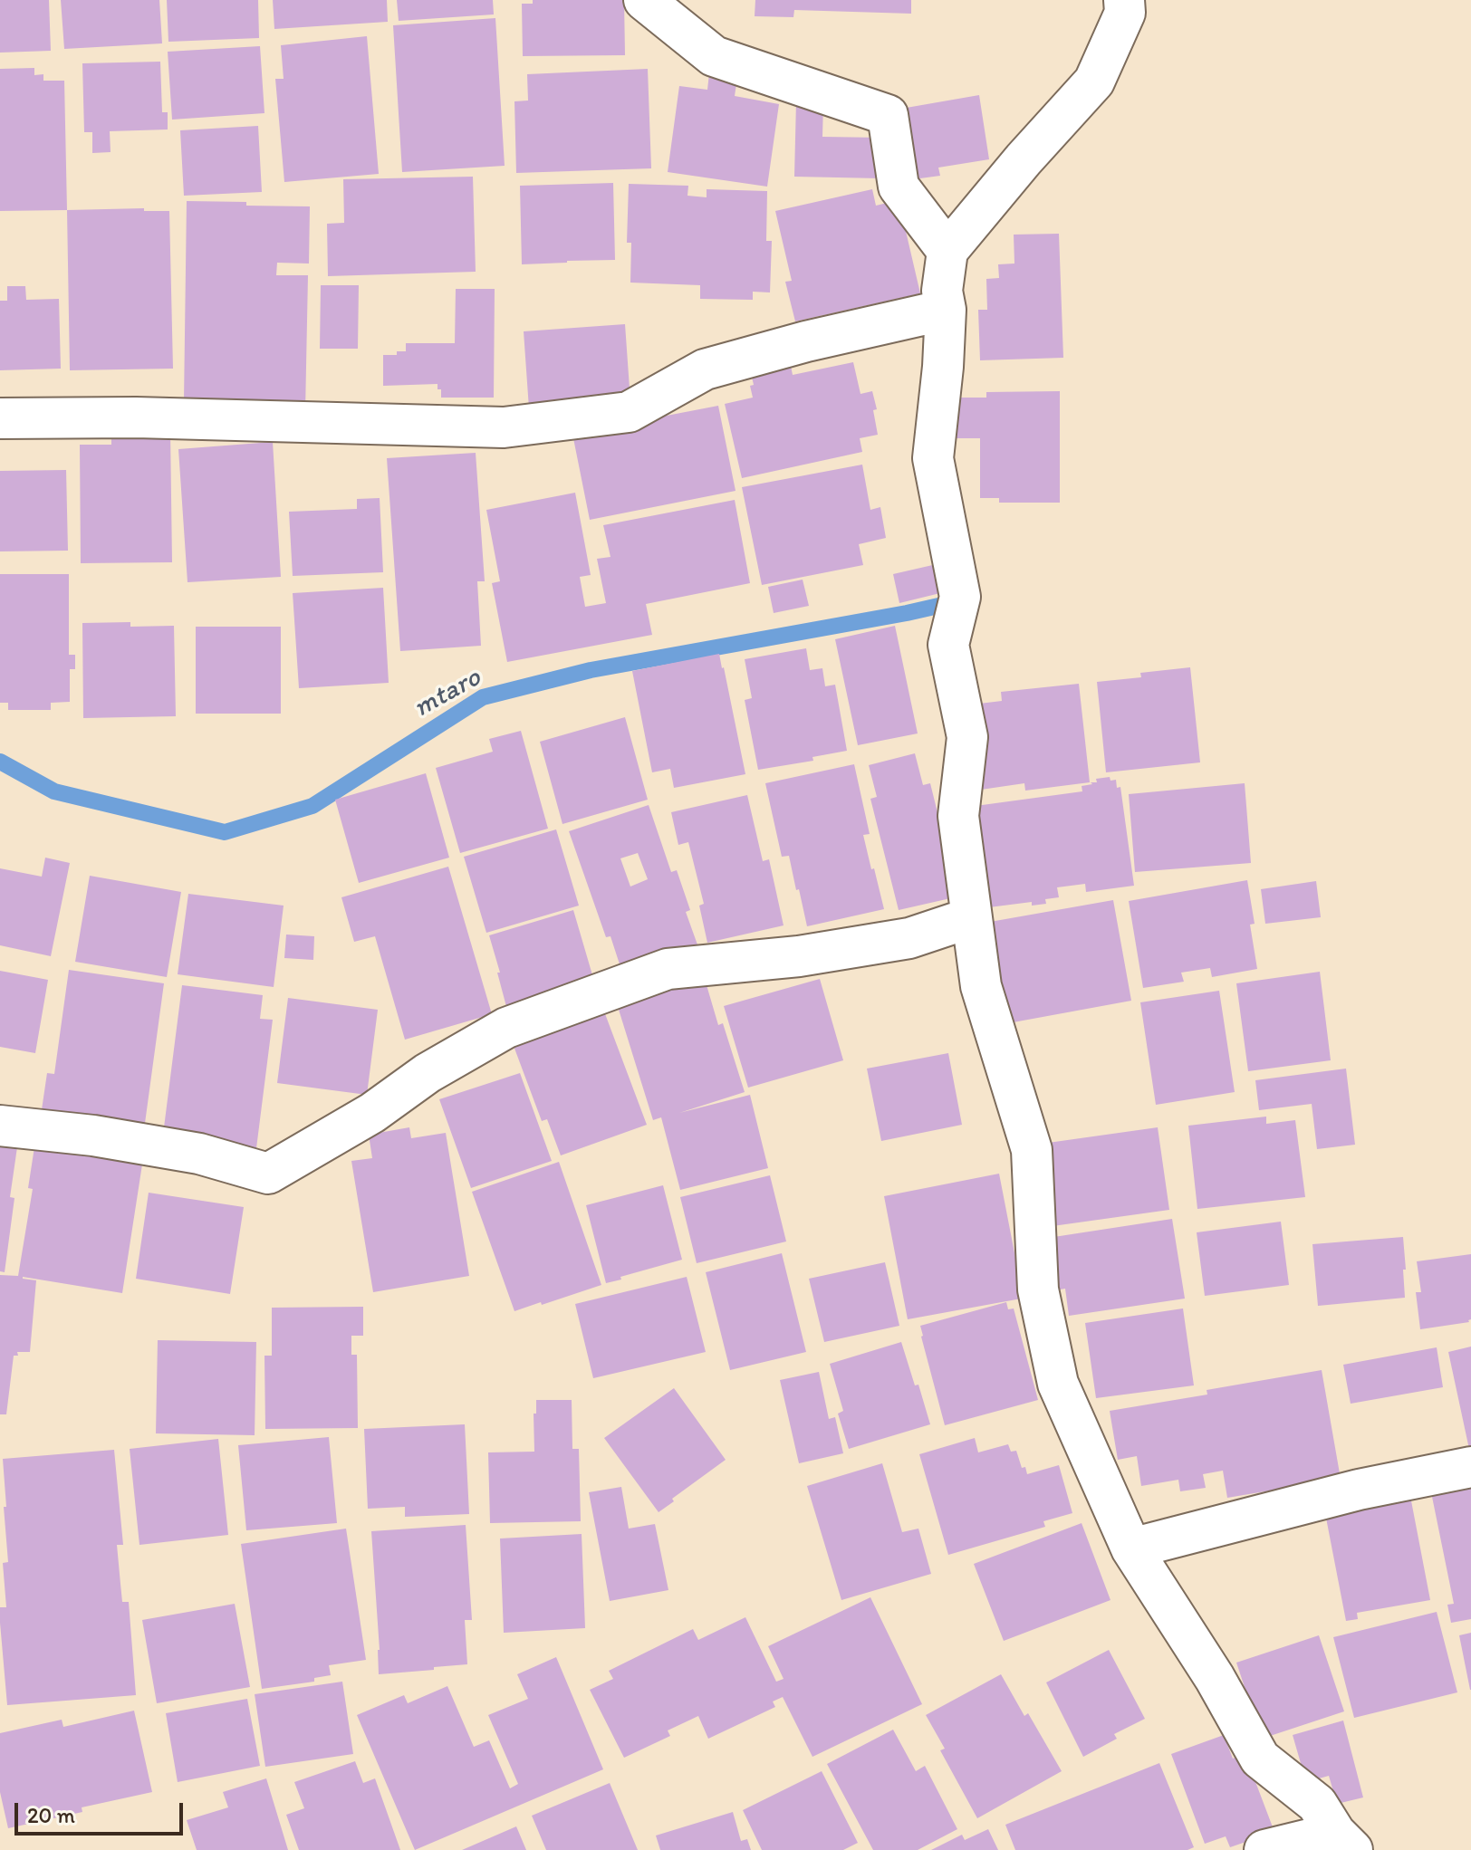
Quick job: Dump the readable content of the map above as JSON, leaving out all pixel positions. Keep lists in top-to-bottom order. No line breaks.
{"water":["mtaro"],"scale_bar":"20 m"}
